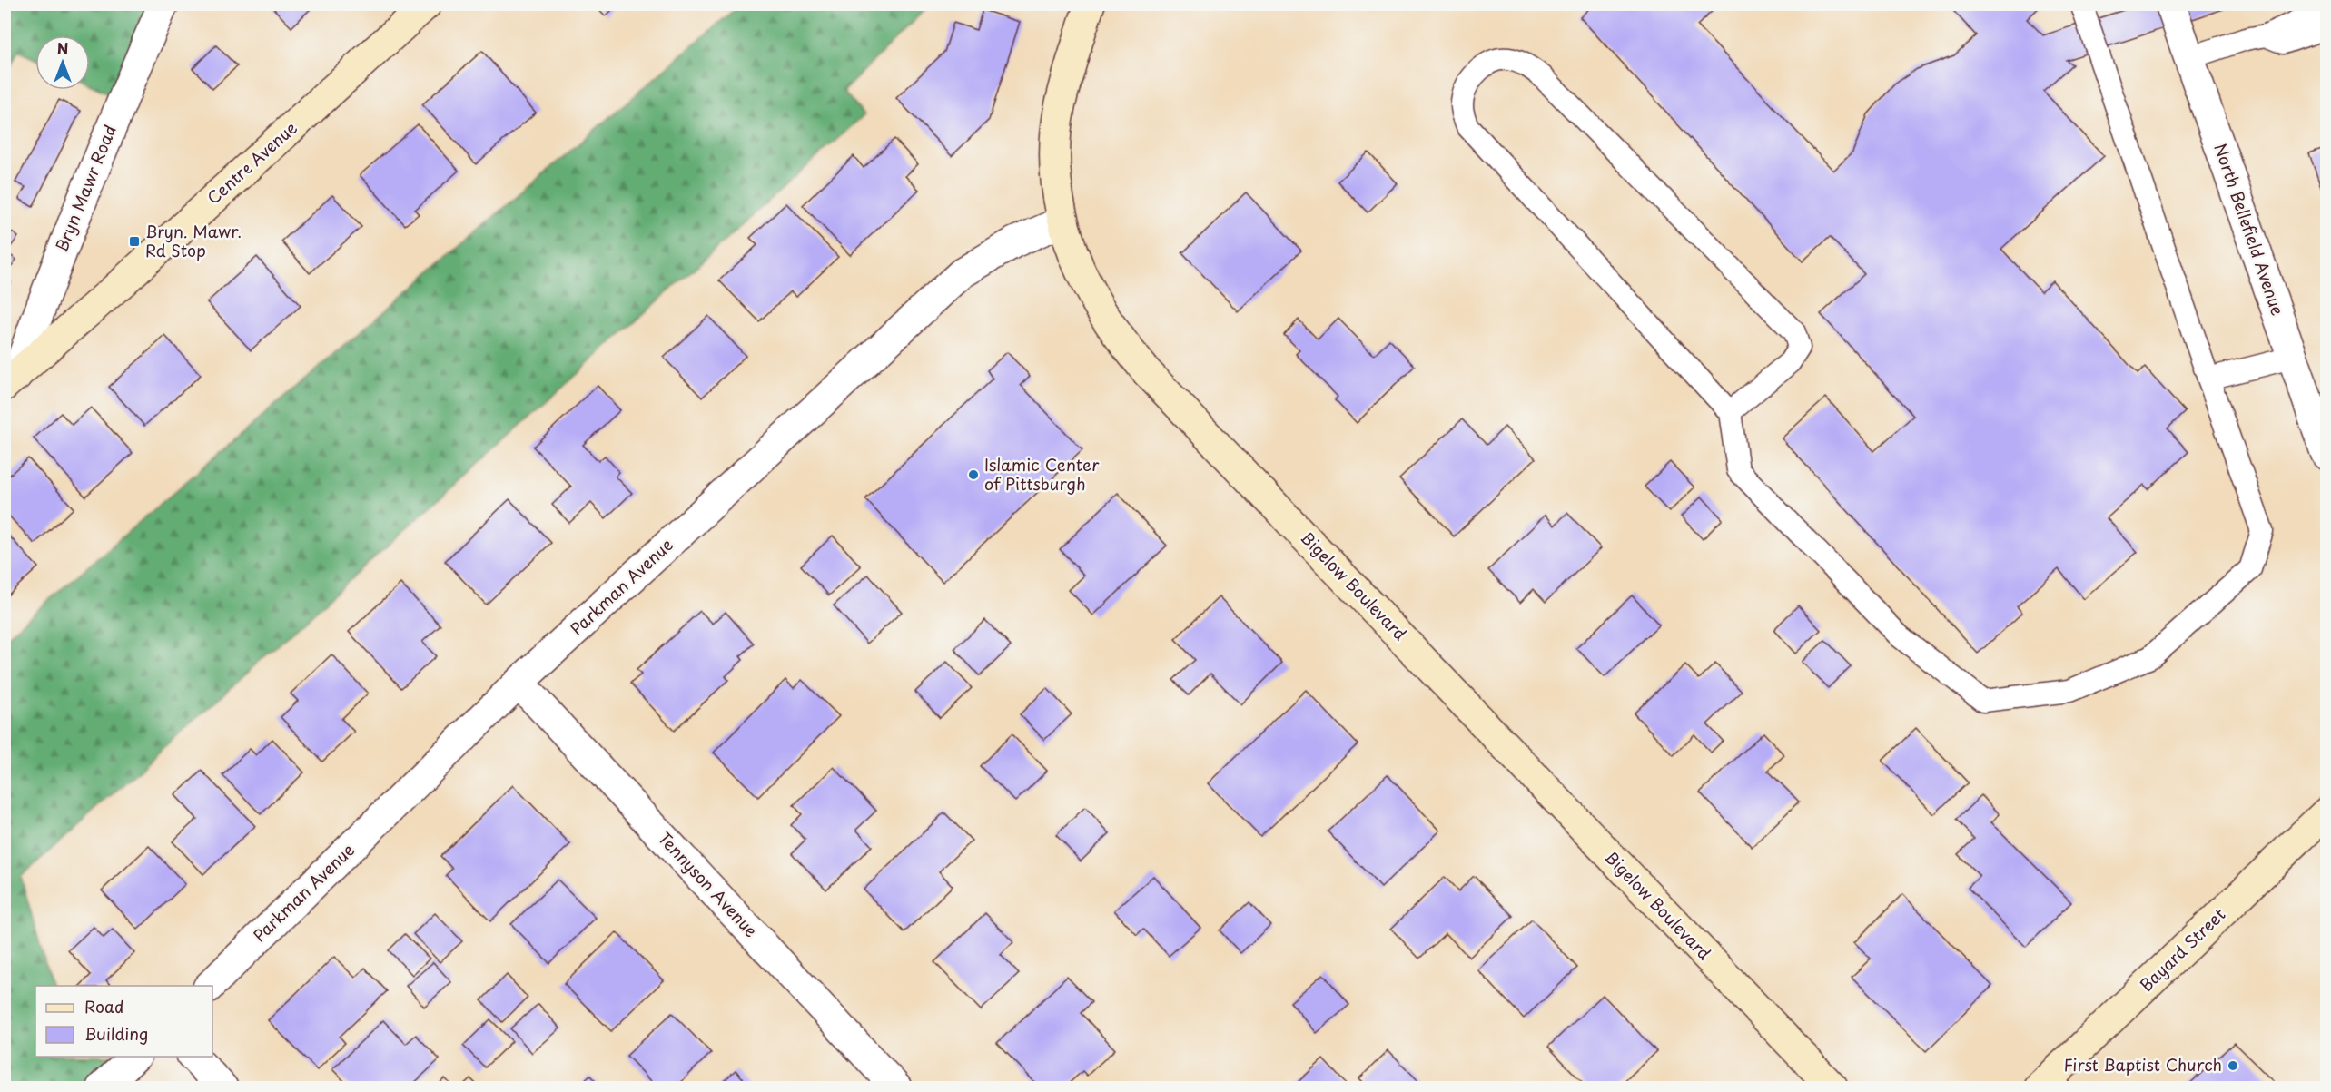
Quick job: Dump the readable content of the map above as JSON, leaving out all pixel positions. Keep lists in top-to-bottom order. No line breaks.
{"streets":{"main road":["Centre Avenue","Bigelow Boulevard","Bayard Street"],"street":["Bryn Mawr Road","North Bellefield Avenue","Parkman Avenue","Tennyson Avenue"]},"crossings":[["Centre Avenue","Bryn Mawr Road"],["Bigelow Boulevard","Parkman Avenue"],["Parkman Avenue","Tennyson Avenue"]],"places":{"transit":["Bryn. Mawr. Rd Stop"],"other":["Islamic Center of Pittsburgh","First Baptist Church"]},"legend":["Road","Building"],"north":"top"}
